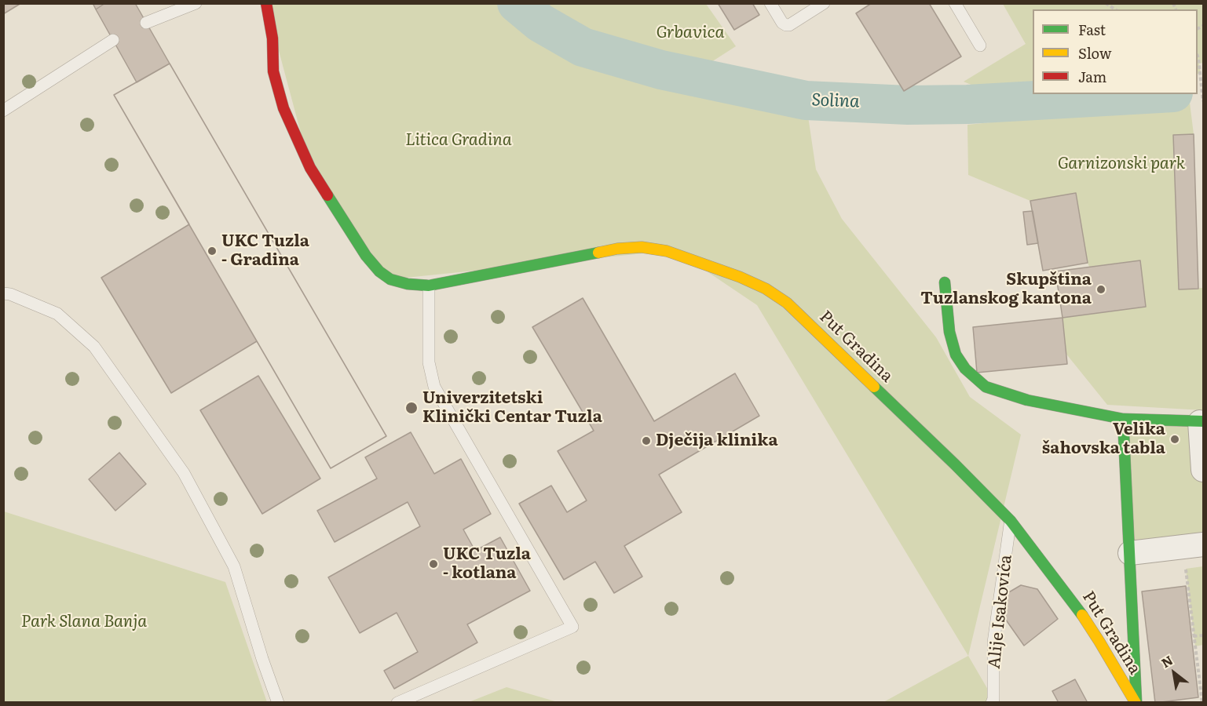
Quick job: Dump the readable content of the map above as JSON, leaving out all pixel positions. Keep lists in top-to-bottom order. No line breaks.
{"streets":{"street":["Put Gradina"],"lane":["Alije Isakovića"]},"crossings":[["Put Gradina","Alije Isakovića"]],"water":["Solina"],"parks":["Grbavica","Litica Gradina","Garnizonski park","Park Slana Banja"],"places":["UKC Tuzla - Gradina","Skupština Tuzlanskog kantona","Univerzitetski Klinički Centar Tuzla","Velika šahovska tabla","Dječija klinika","UKC Tuzla - kotlana"],"legend":["Fast","Slow","Jam"],"north":"top left"}
